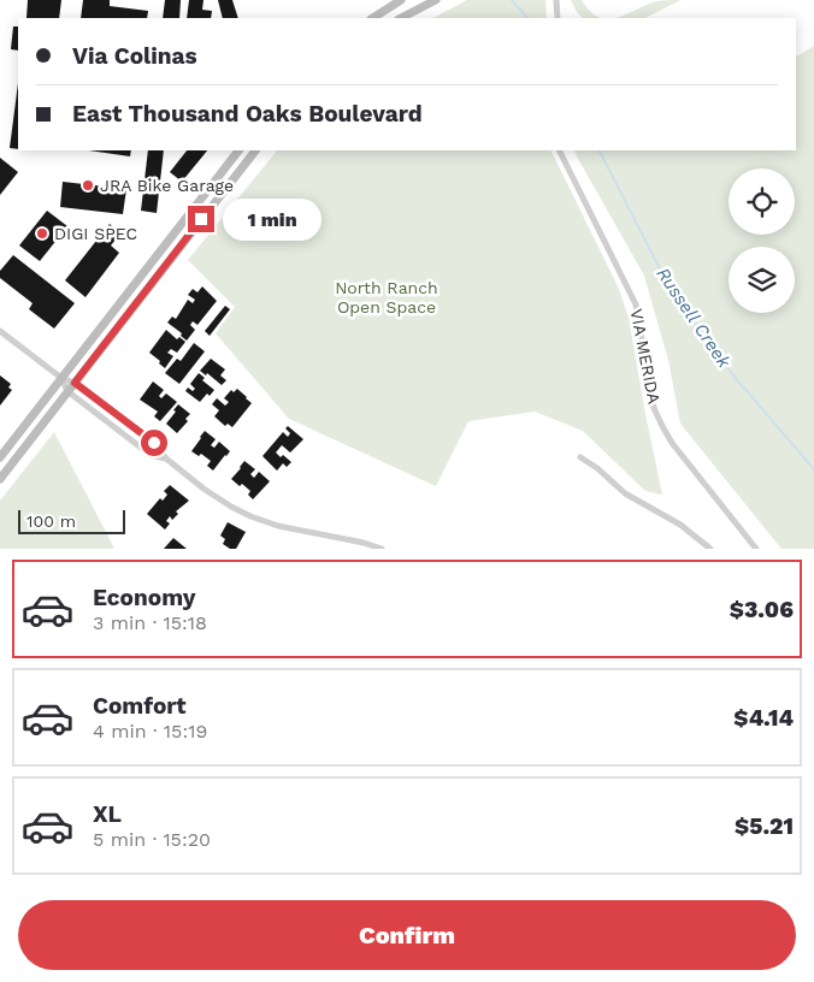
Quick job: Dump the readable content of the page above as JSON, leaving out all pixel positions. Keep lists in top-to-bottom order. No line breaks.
{"streets":{"street":["VIA MERIDA"]},"water":["Russell Creek"],"parks":["North Ranch Open Space"],"places":["JRA Bike Garage","DIGI SPEC"],"scale_bar":"100 m","page":{"banner":["Via Colinas","East Thousand Oaks Boulevard"],"bubble":"1 min","scale":"100 m","list":[{"name":"Economy","note":"3 min · 15:18","value":"$3.06"},{"name":"Comfort","note":"4 min · 15:19","value":"$4.14"},{"name":"XL","note":"5 min · 15:20","value":"$5.21"}],"buttons":"Confirm"}}
